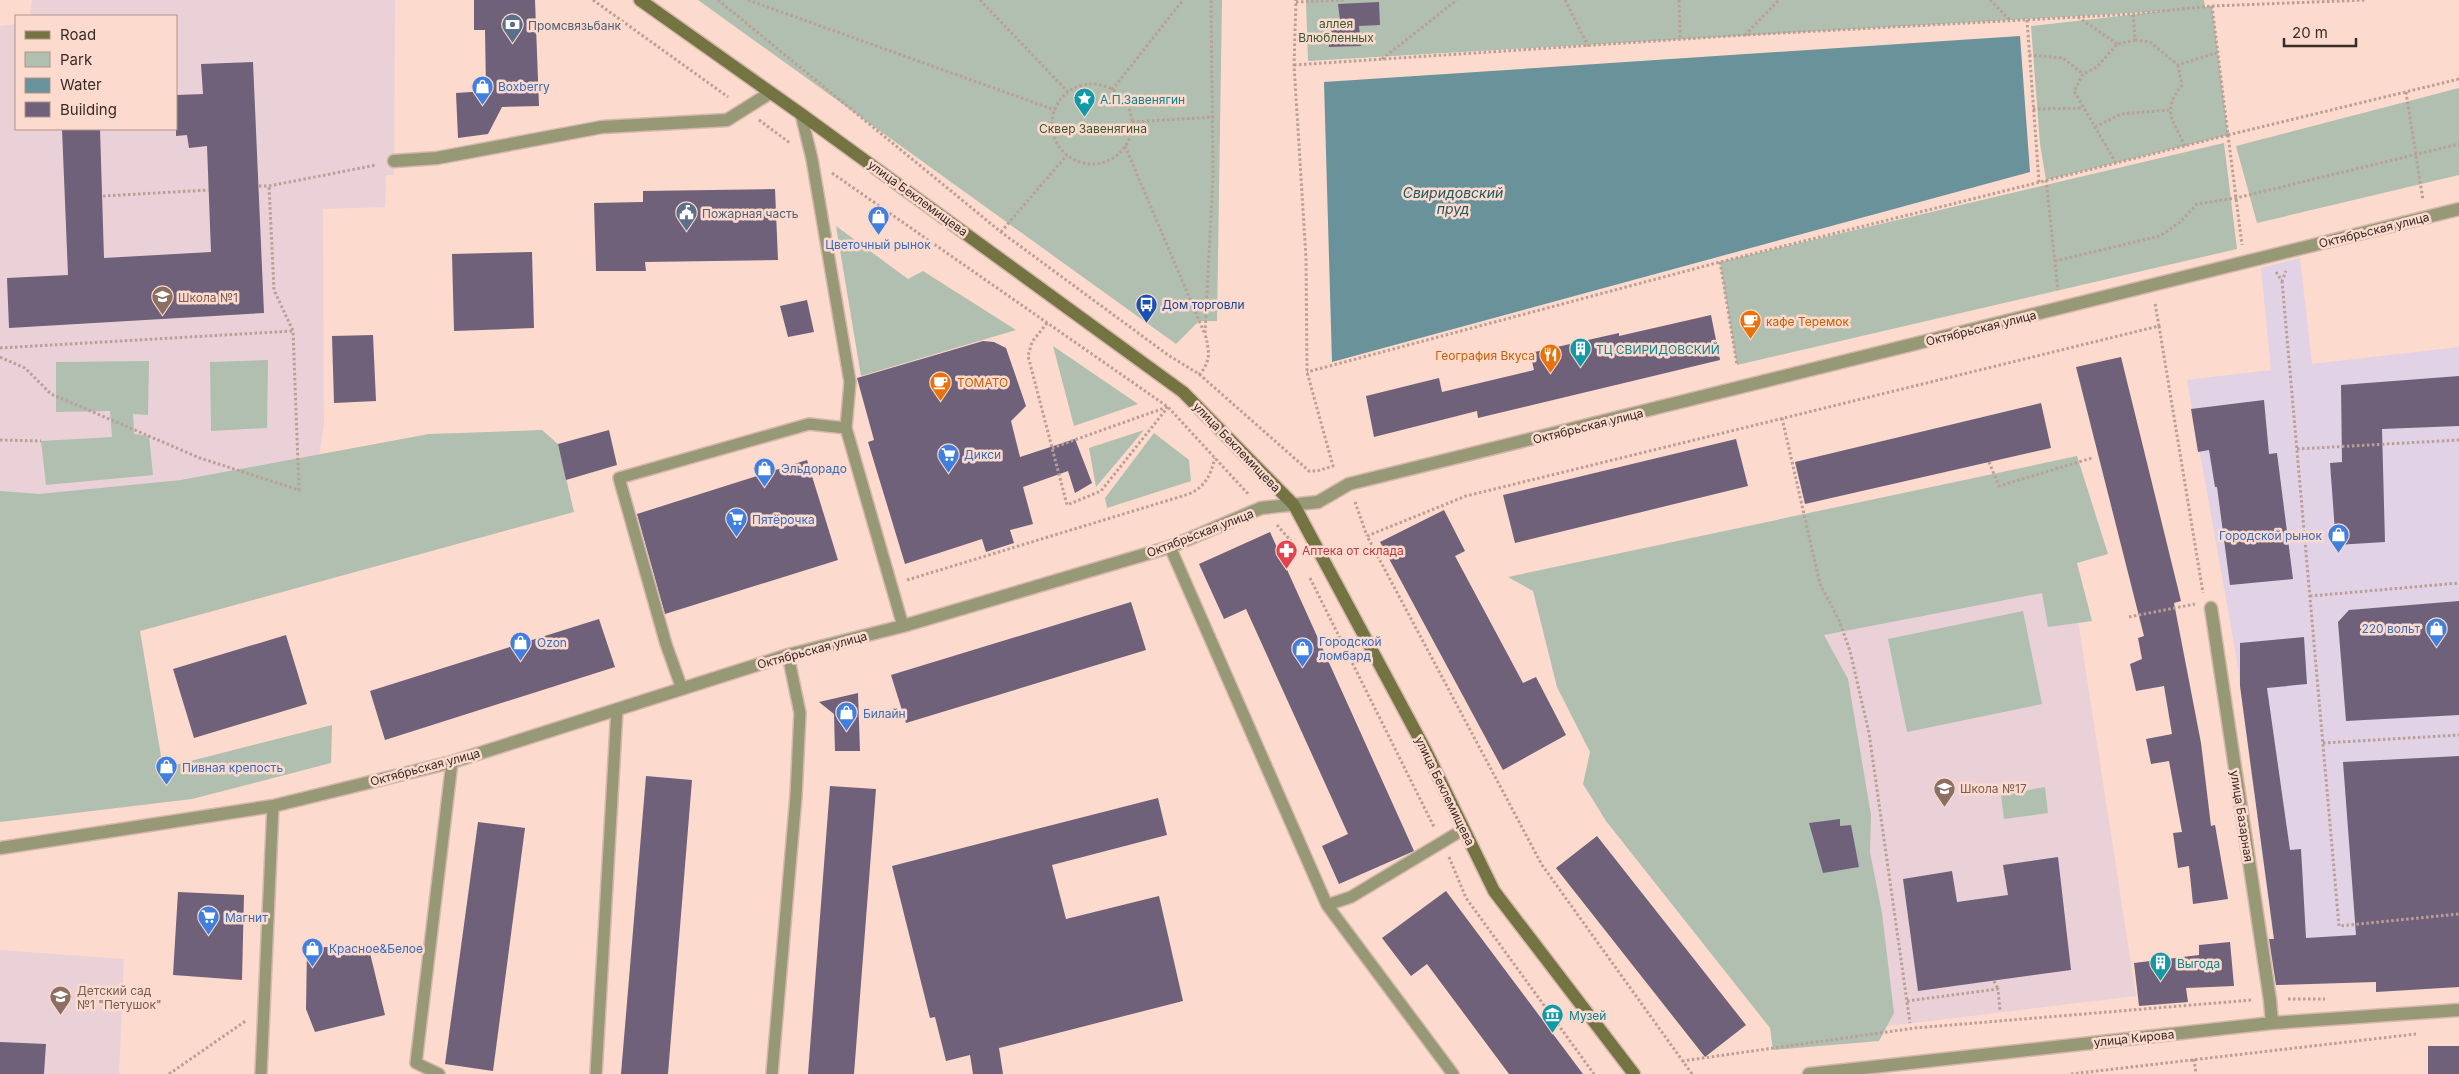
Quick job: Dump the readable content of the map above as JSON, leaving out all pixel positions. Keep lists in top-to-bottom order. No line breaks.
{"streets":{"main road":["улица Беклемищева"],"street":["Октябрьская улица","улица Базарная","улица Кирова"]},"crossings":[["улица Беклемищева","Октябрьская улица"],["улица Базарная","улица Кирова"]],"water":["Свиридовский пруд"],"parks":["аллея Влюбленных","Сквер Завенягина"],"places":{"bank":["Промсвязьбанк"],"shop":["Boxberry","Цветочный рынок","Эльдорадо","Городской рынок","220 вольт","Ozon","Городской ломбард","Билайн","Пивная крепость","Красное&Белое"],"place":["А.П.Завенягин"],"public building":["Пожарная часть"],"school or university":["Школа №1","Школа №17","Детский сад №1 \"Петушок\""],"bus stop":["Дом торговли"],"cafe":["кафе Теремок","ТОМАТО"],"building":["ТЦ СВИРИДОВСКИЙ","Выгода"],"restaurant":["География Вкуса"],"supermarket":["Дикси","Пятёрочка","Магнит"],"pharmacy":["Аптека от склада"],"museum":["Музей"]},"legend":["Road","Park","Water","Building"],"scale_bar":"20 m"}
